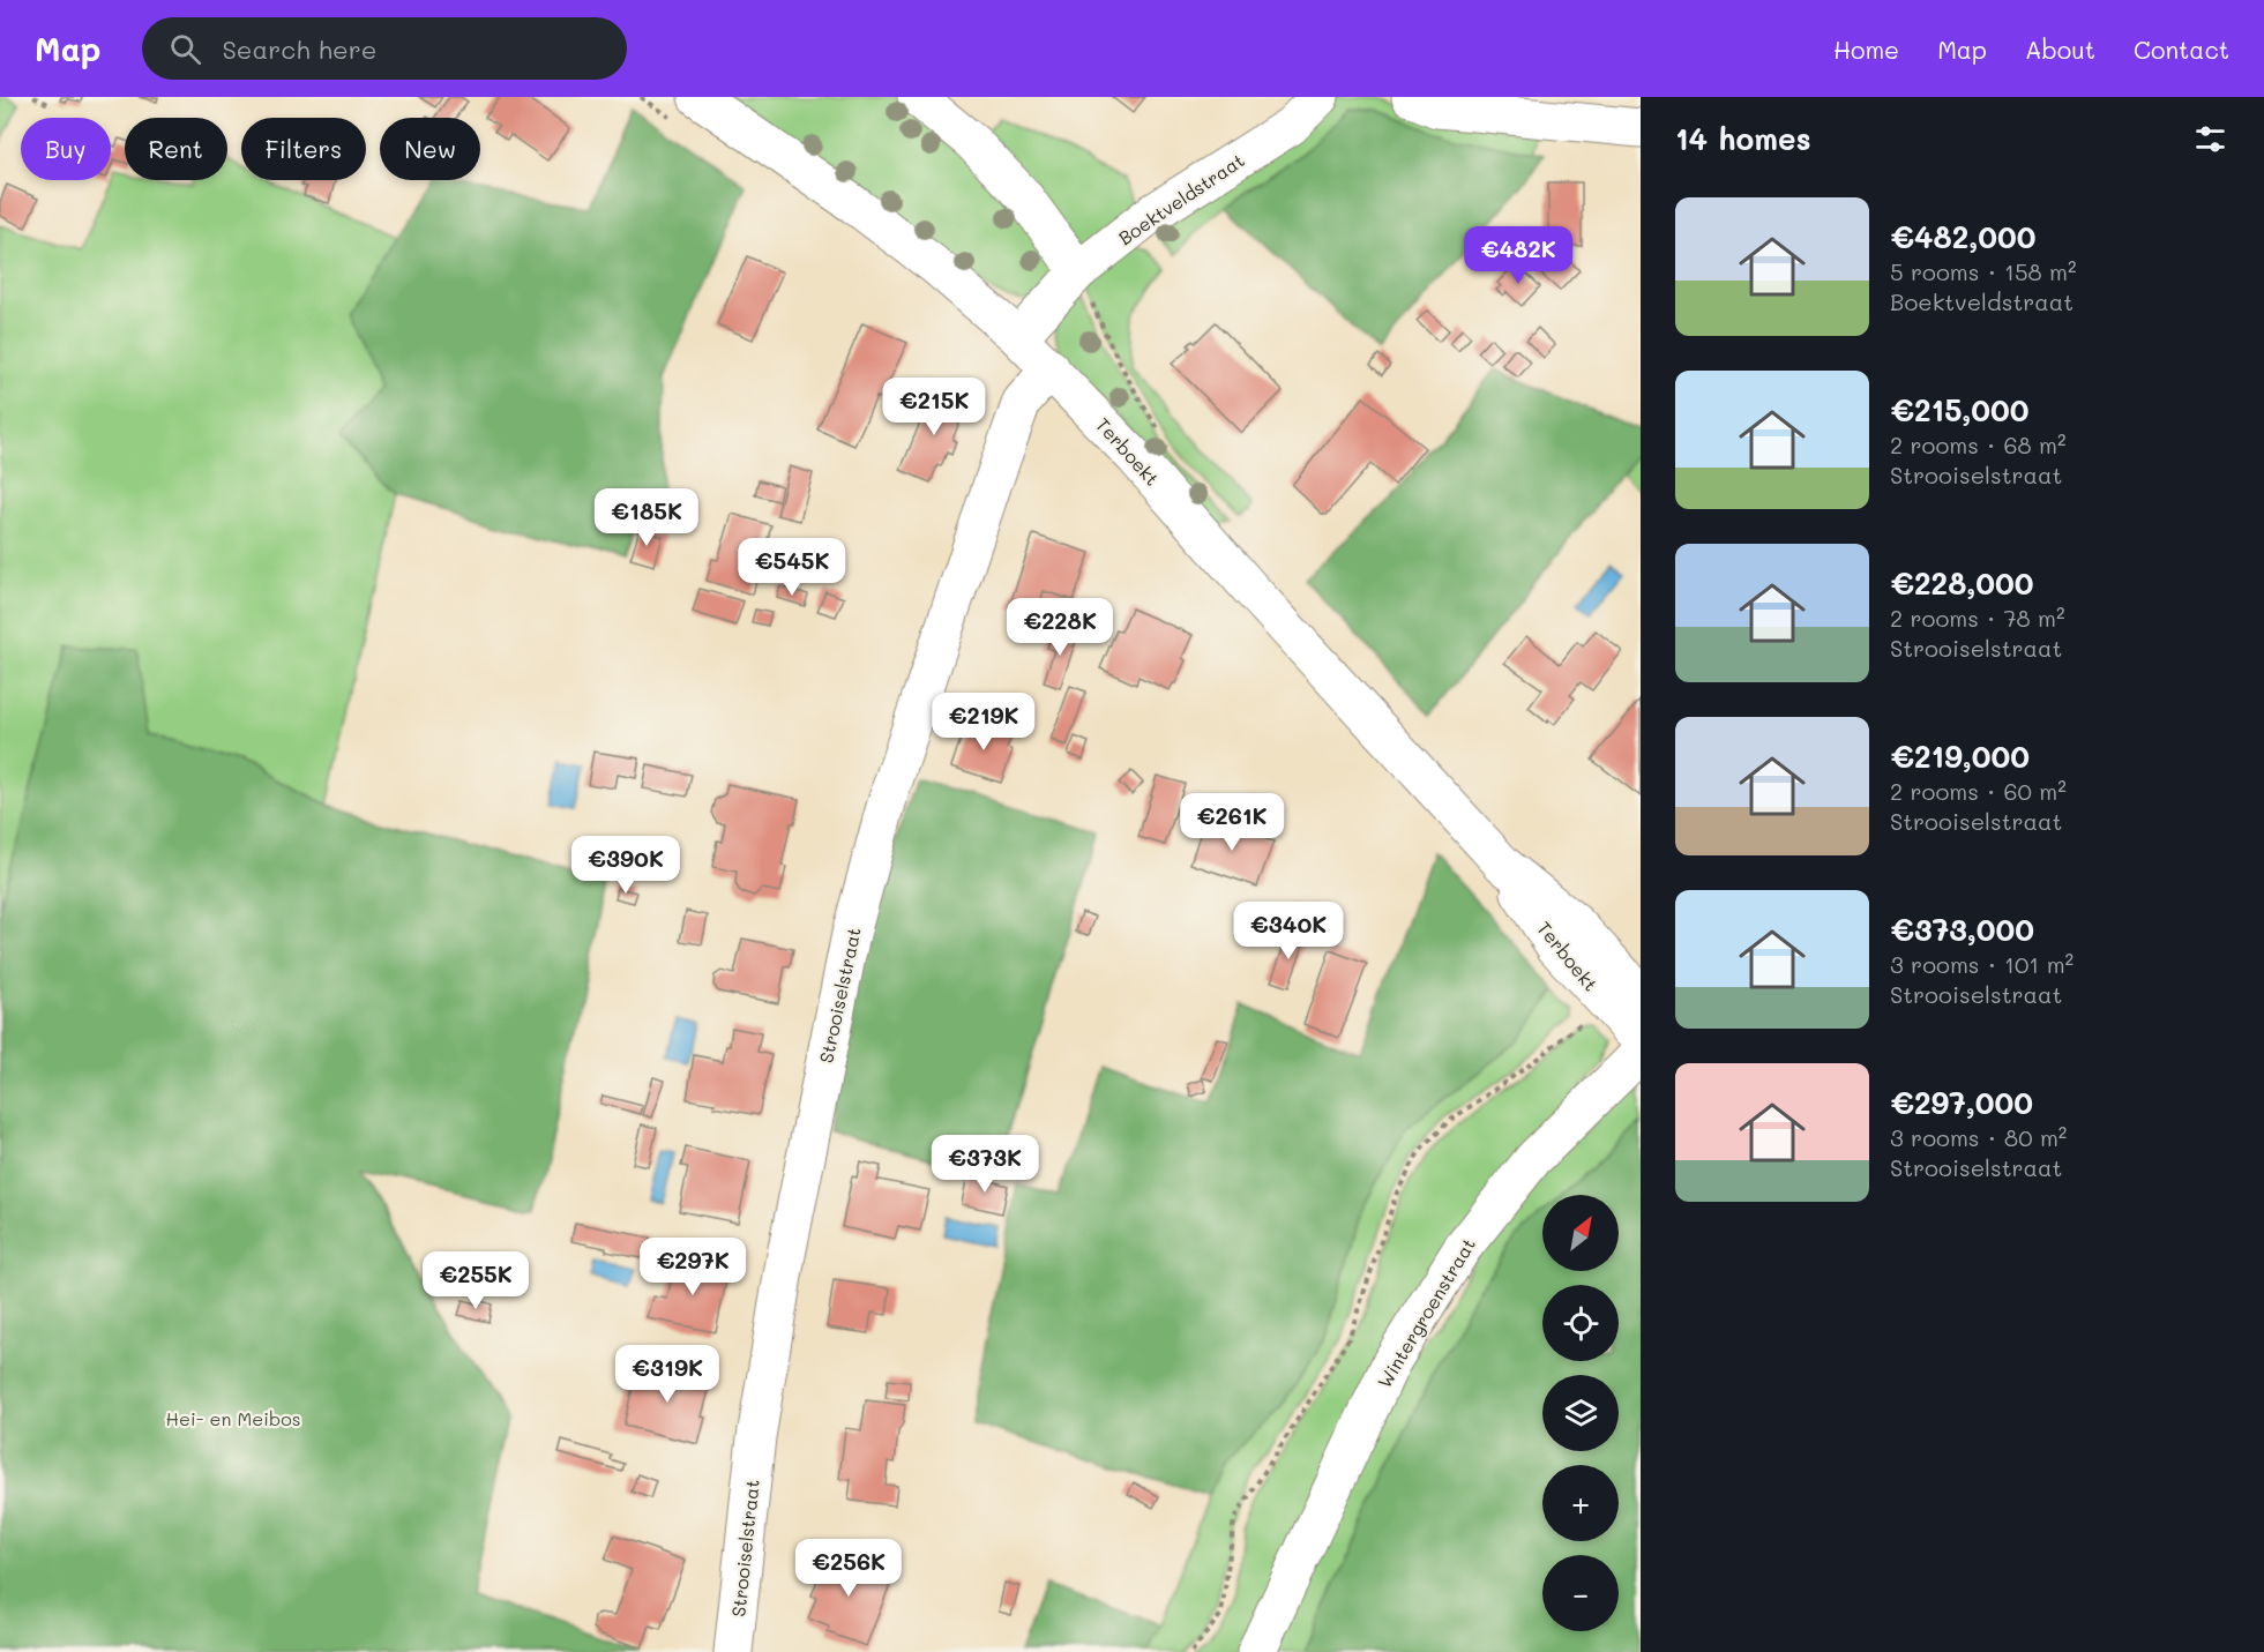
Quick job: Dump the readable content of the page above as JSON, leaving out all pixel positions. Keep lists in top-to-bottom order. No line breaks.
{"streets":{"street":["Boektveldstraat","Terboekt","Strooiselstraat","Wintergroenstraat"]},"crossings":[["Boektveldstraat","Terboekt"],["Terboekt","Strooiselstraat"]],"parks":["Hei- en Meibos"],"north":"top right","page":{"header":"Map","search":"Search here","nav":["Home","Map","About","Contact"],"heading":"14 homes","chip":["Buy","Rent","Filters","New"],"list":[{"name":"€482,000","note":"5 rooms · 158 m² · Boektveldstraat"},{"name":"€215,000","note":"2 rooms · 68 m² · Strooiselstraat"},{"name":"€228,000","note":"2 rooms · 78 m² · Strooiselstraat"},{"name":"€219,000","note":"2 rooms · 60 m² · Strooiselstraat"},{"name":"€373,000","note":"3 rooms · 101 m² · Strooiselstraat"},{"name":"€297,000","note":"3 rooms · 80 m² · Strooiselstraat"}],"price":["€482K","€215K","€185K","€545K","€228K","€219K","€261K","€390K","€340K","€373K","€297K","€255K","€319K","€256K"],"map_buttons":["+","−"]}}
